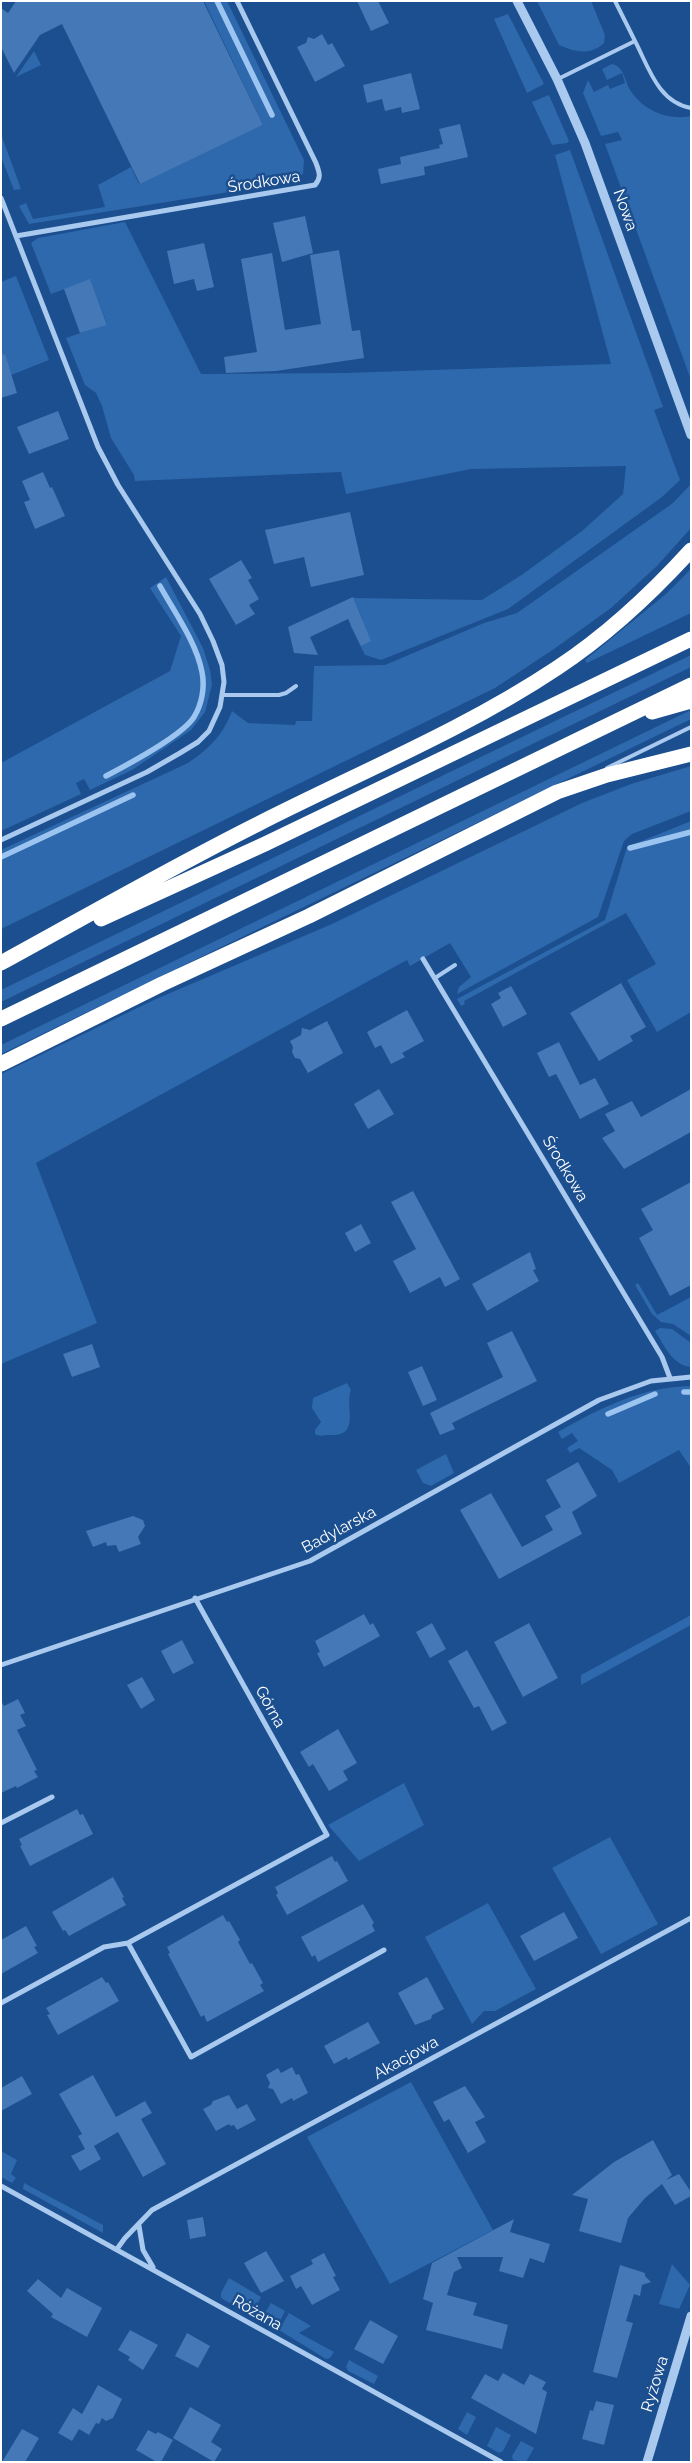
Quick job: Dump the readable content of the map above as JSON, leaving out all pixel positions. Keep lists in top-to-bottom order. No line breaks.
{"streets":{"street":["Środkowa","Nowa","Badylarska","Górna","Akacjowa","Różana","Ryżowa"]},"crossings":[["Środkowa","Badylarska"],["Badylarska","Górna"],["Akacjowa","Różana"]]}
